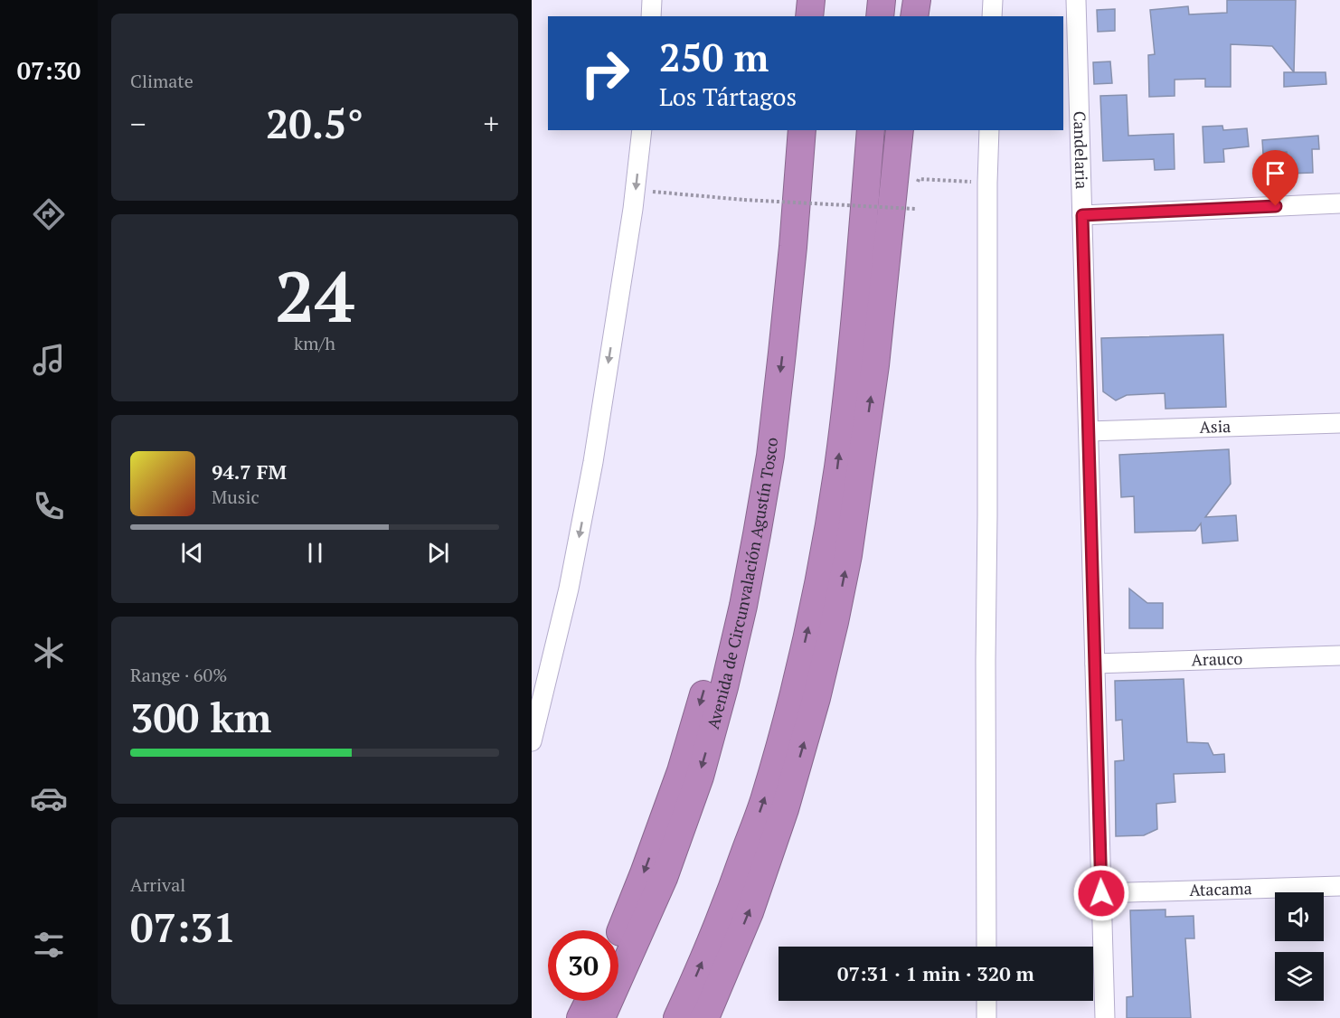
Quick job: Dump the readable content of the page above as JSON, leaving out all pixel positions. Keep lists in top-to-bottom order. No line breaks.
{"streets":{"highway":["Avenida de Circunvalación Agustín Tosco"],"street":["Candelaria","Asia","Arauco","Atacama"]},"crossings":[["Candelaria","Asia"],["Candelaria","Arauco"],["Candelaria","Atacama"]],"page":{"tabs":"07:30","tile":["Climate",["24","km/h"],["Range · 60%","300 km"],["Arrival","07:31"]],"turn":["250 m","Los Tártagos"],"heat":["−","20.5°","+"],"song":["94.7 FM","Music"],"limit":"30","trip":"07:31 · 1 min · 320 m"}}
